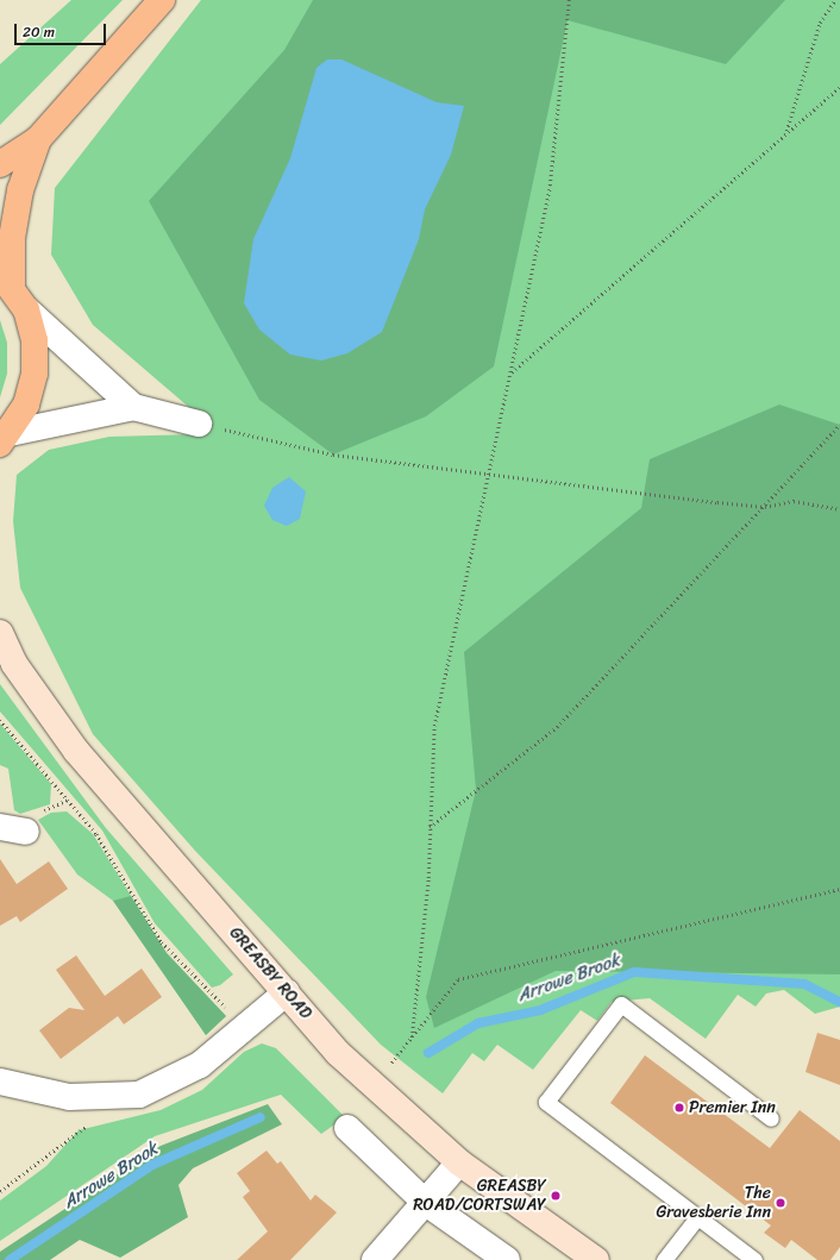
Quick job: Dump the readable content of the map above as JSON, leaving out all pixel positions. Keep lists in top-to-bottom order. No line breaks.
{"streets":{"main road":["GREASBY ROAD"]},"water":["Arrowe Brook"],"places":["Premier Inn","GREASBY ROAD/CORTSWAY","The Gravesberie Inn"],"scale_bar":"20 m"}
